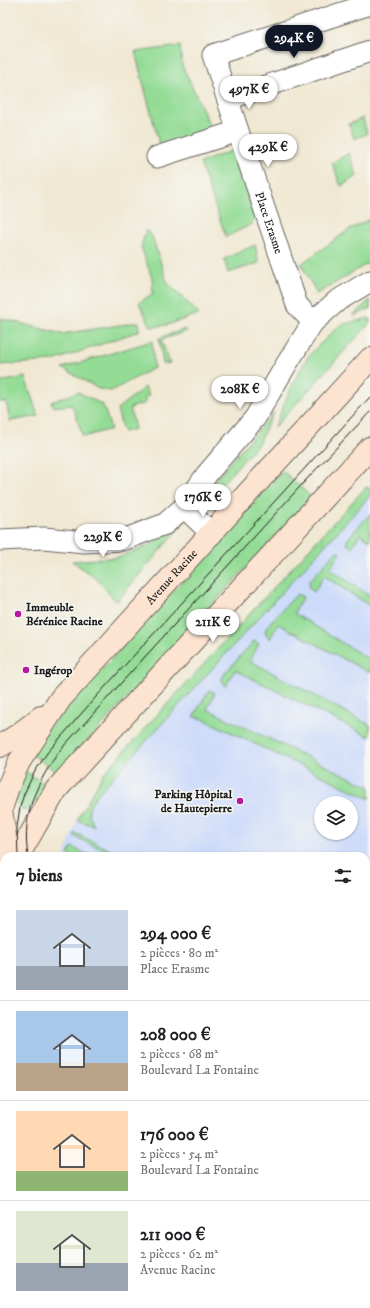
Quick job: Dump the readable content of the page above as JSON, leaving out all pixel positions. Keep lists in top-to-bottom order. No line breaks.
{"streets":{"street":["Place Erasme","Avenue Racine"]},"places":["Immeuble Bérénice Racine","Ingérop","Parking Hôpital de Hautepierre"],"page":{"price":["294K €","497K €","429K €","208K €","176K €","229K €","211K €"],"heading":"7 biens","list":[{"name":"294 000 €","note":"2 pièces · 80 m² · Place Erasme"},{"name":"208 000 €","note":"2 pièces · 68 m² · Boulevard La Fontaine"},{"name":"176 000 €","note":"2 pièces · 54 m² · Boulevard La Fontaine"},{"name":"211 000 €","note":"2 pièces · 62 m² · Avenue Racine"}]}}
